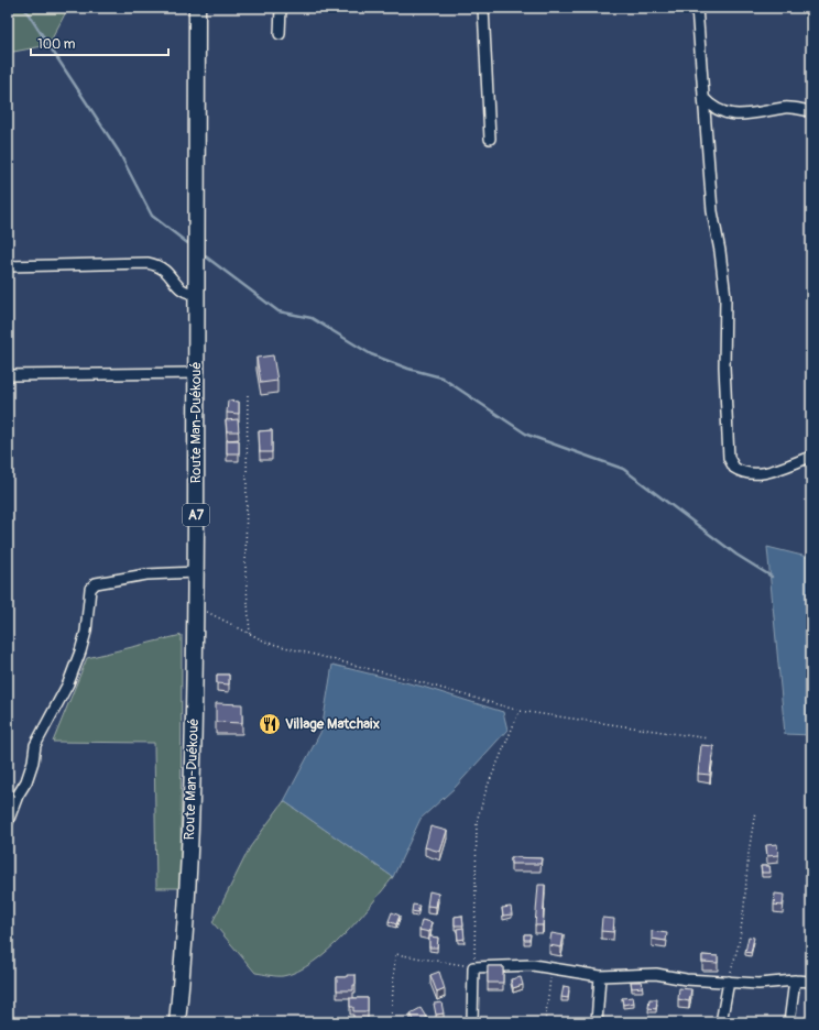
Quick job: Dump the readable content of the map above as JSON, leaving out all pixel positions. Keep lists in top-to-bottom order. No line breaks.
{"streets":{"main road":["Route Man-Duékoué","A7"]},"places":{"restaurant":["Village Matchaix"]},"scale_bar":"100 m"}
